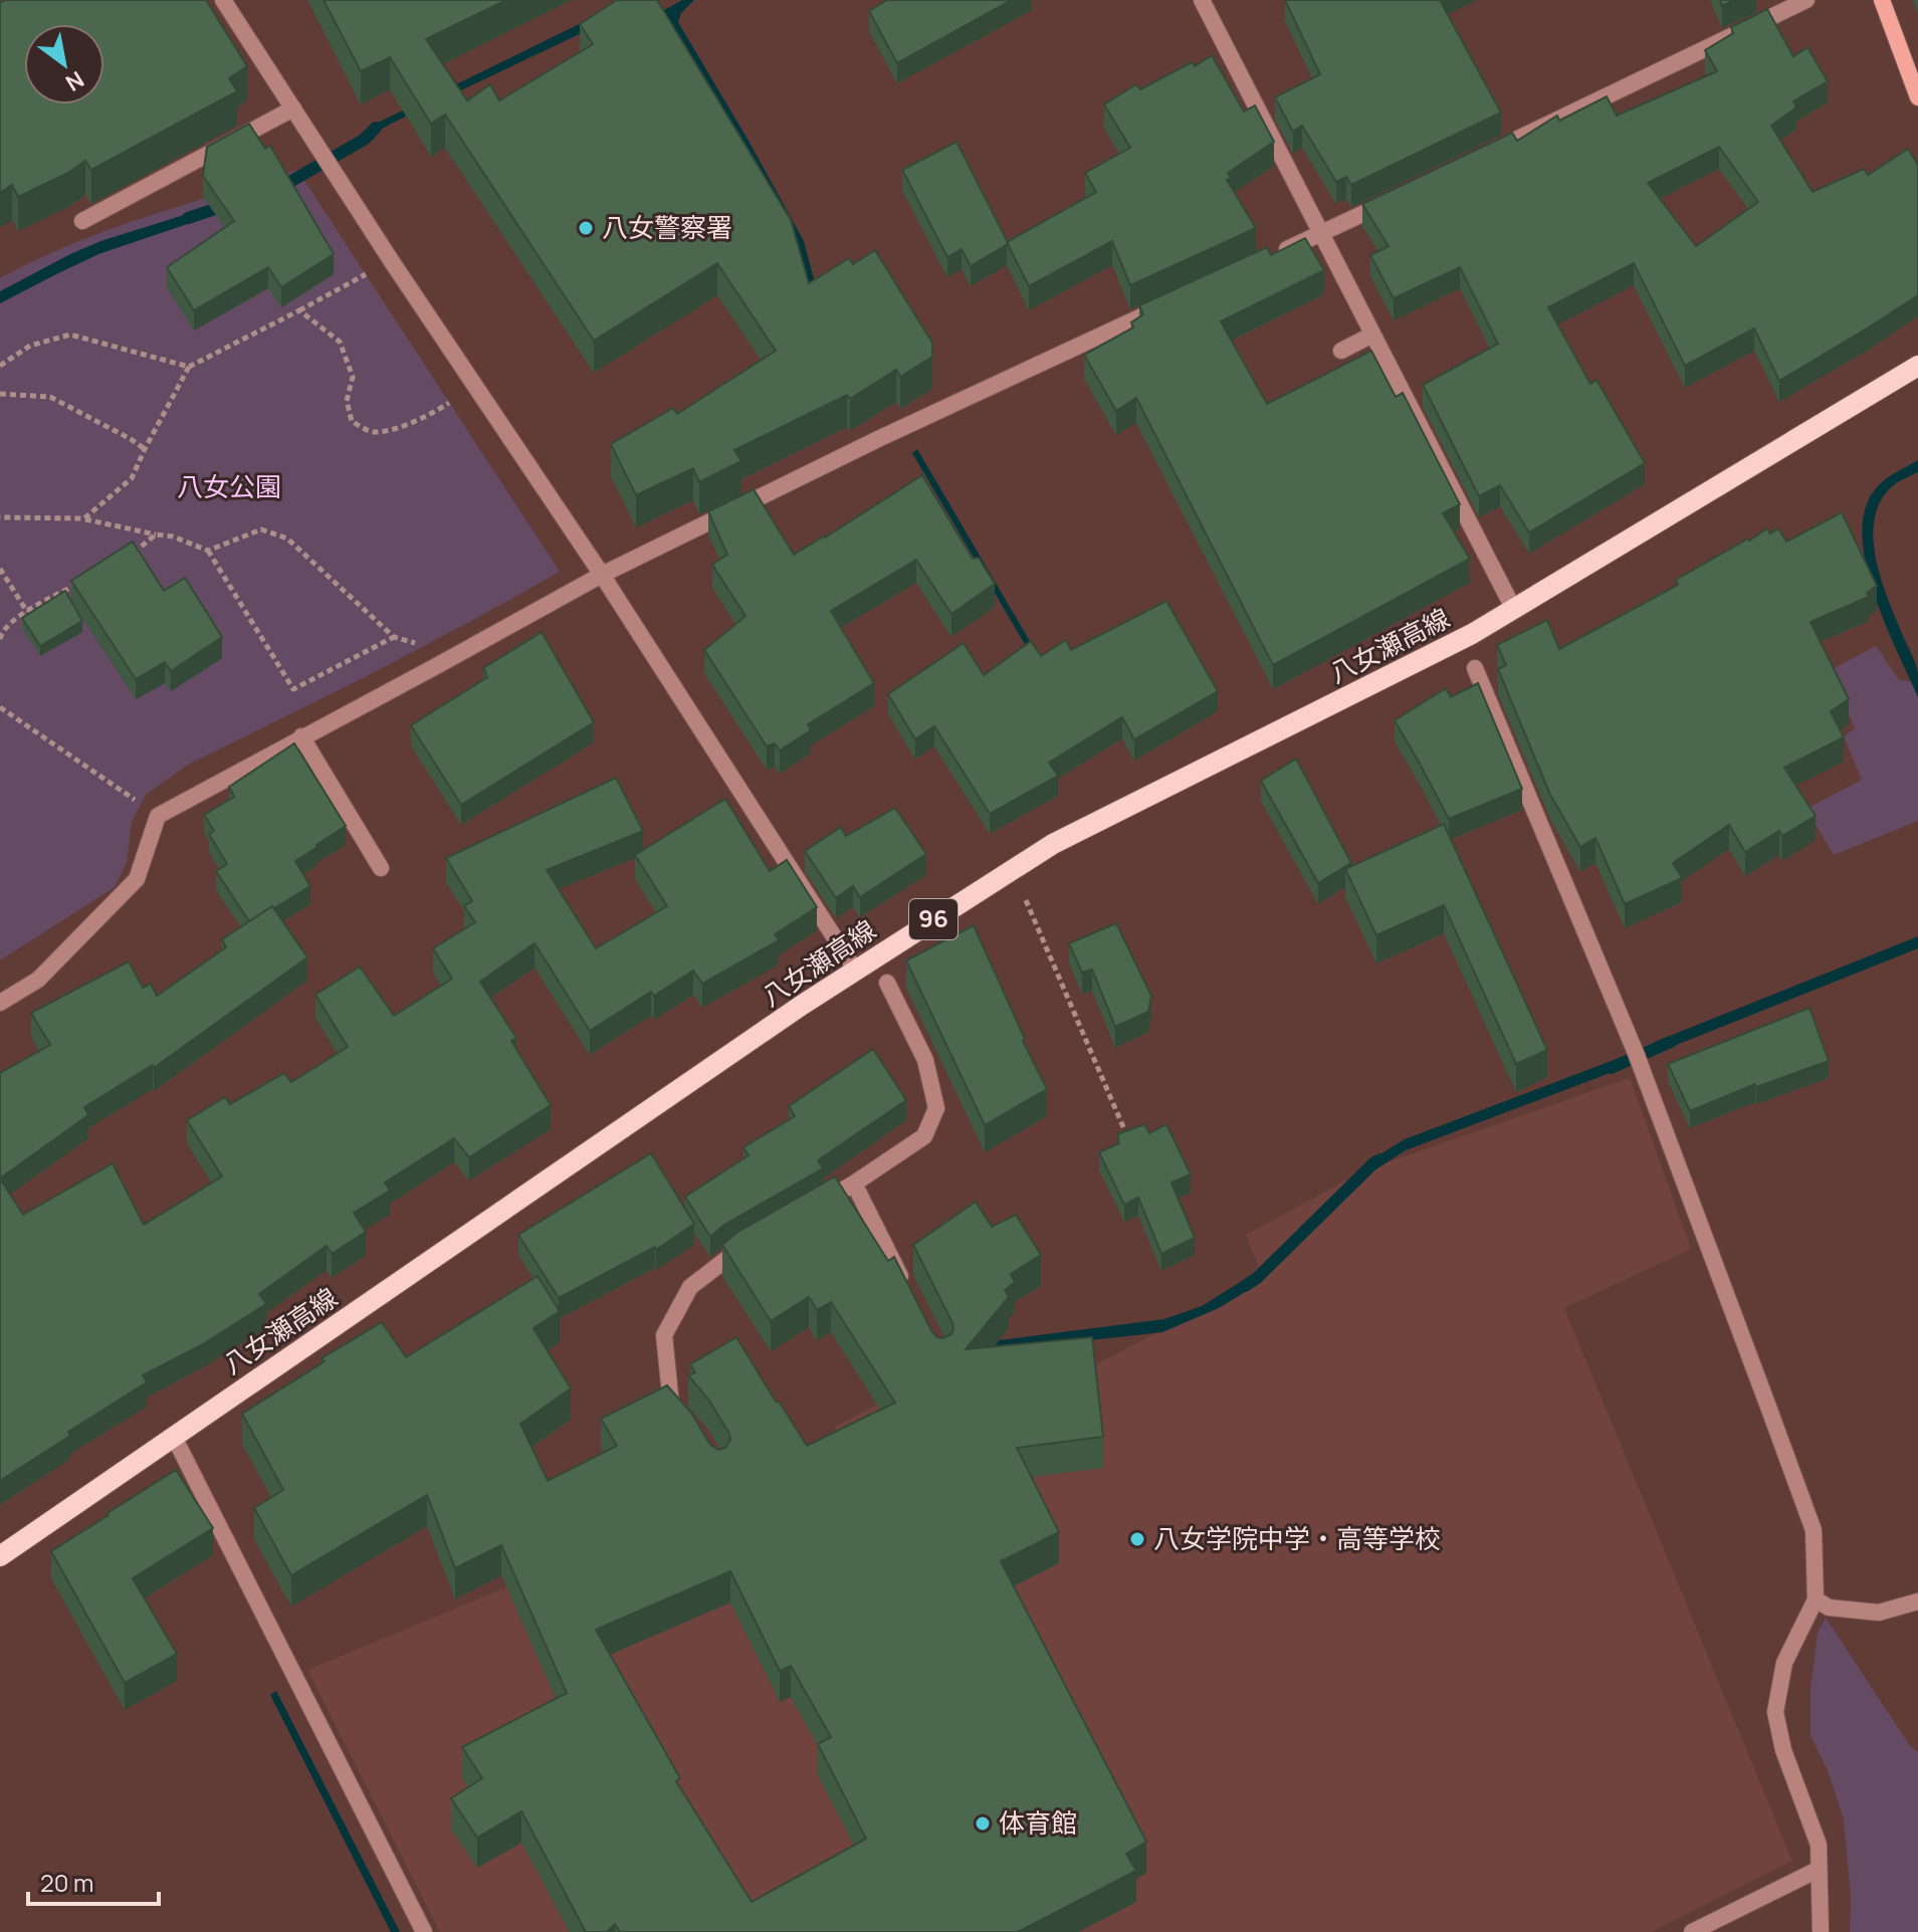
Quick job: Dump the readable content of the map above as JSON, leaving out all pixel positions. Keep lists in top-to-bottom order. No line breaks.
{"streets":{"main road":["八女瀬高線","96"]},"parks":["八女公園"],"places":["八女警察署","八女学院中学・高等学校","体育館"],"scale_bar":"20 m","north":"bottom right"}
